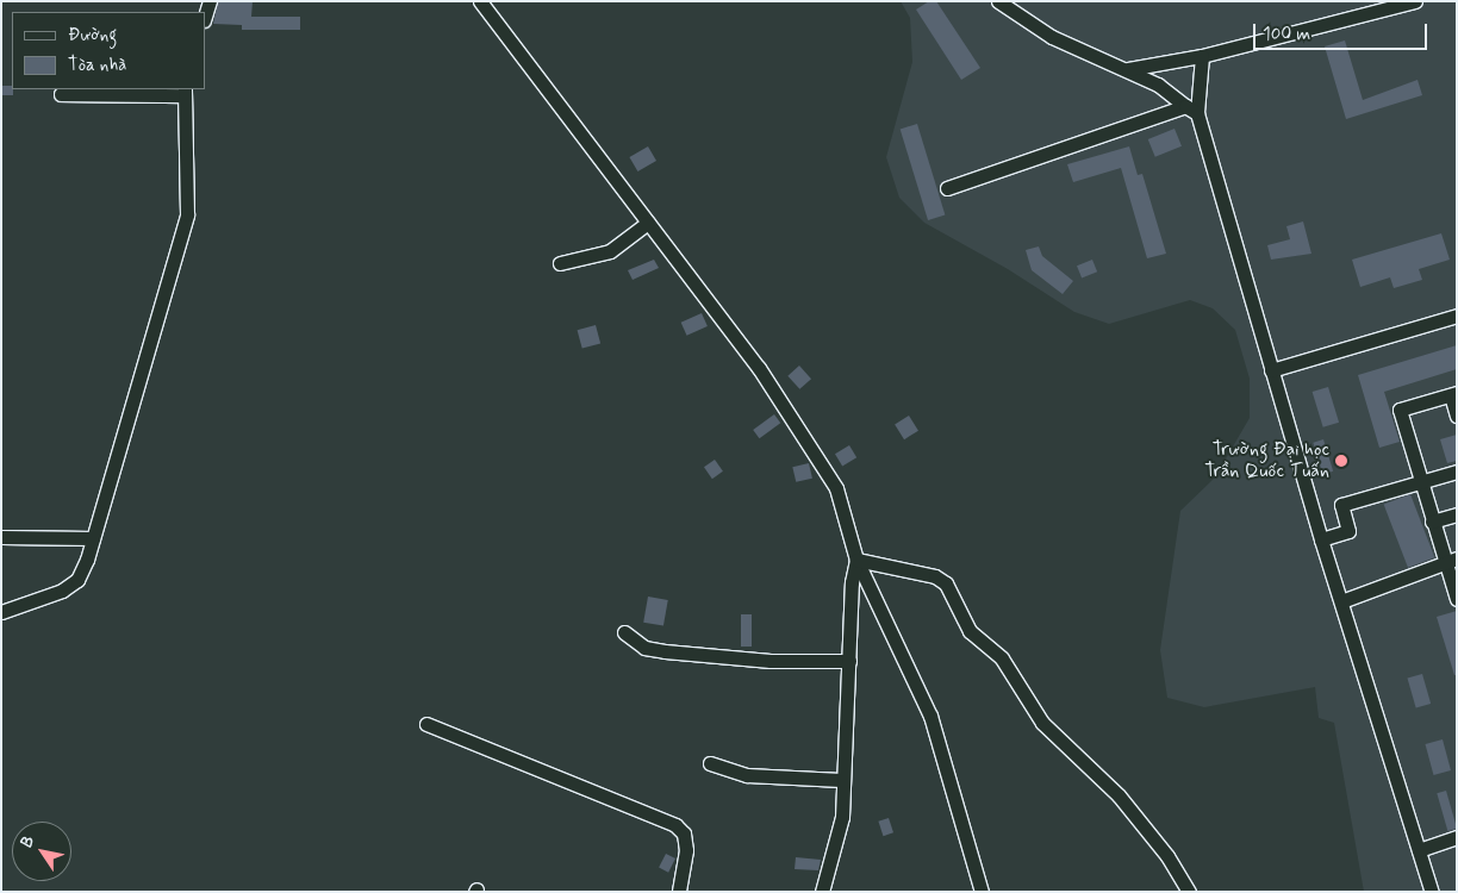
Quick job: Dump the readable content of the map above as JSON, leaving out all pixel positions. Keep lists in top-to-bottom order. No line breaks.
{"places":["Trường Đại học Trần Quốc Tuấn"],"legend":["Đường","Tòa nhà"],"scale_bar":"100 m","north":"top left"}
